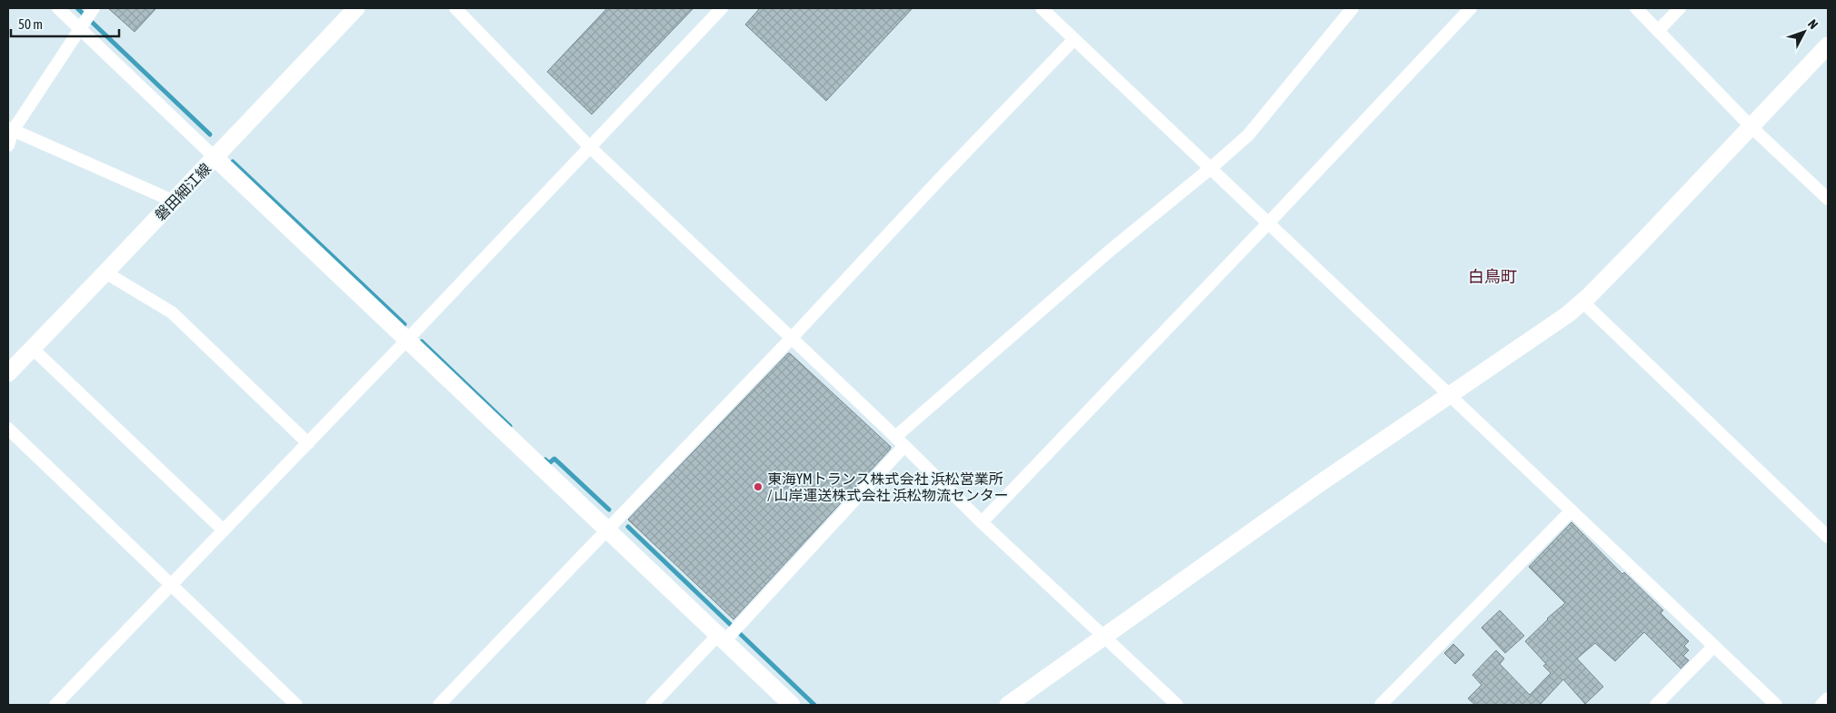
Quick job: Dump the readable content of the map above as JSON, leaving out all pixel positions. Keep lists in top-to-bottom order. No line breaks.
{"streets":{"street":["磐田細江線"]},"districts":["白鳥町"],"places":["東海YMトランス株式会社 浜松営業所 / 山岸運送株式会社 浜松物流センター"],"scale_bar":"50 m","north":"top right"}
